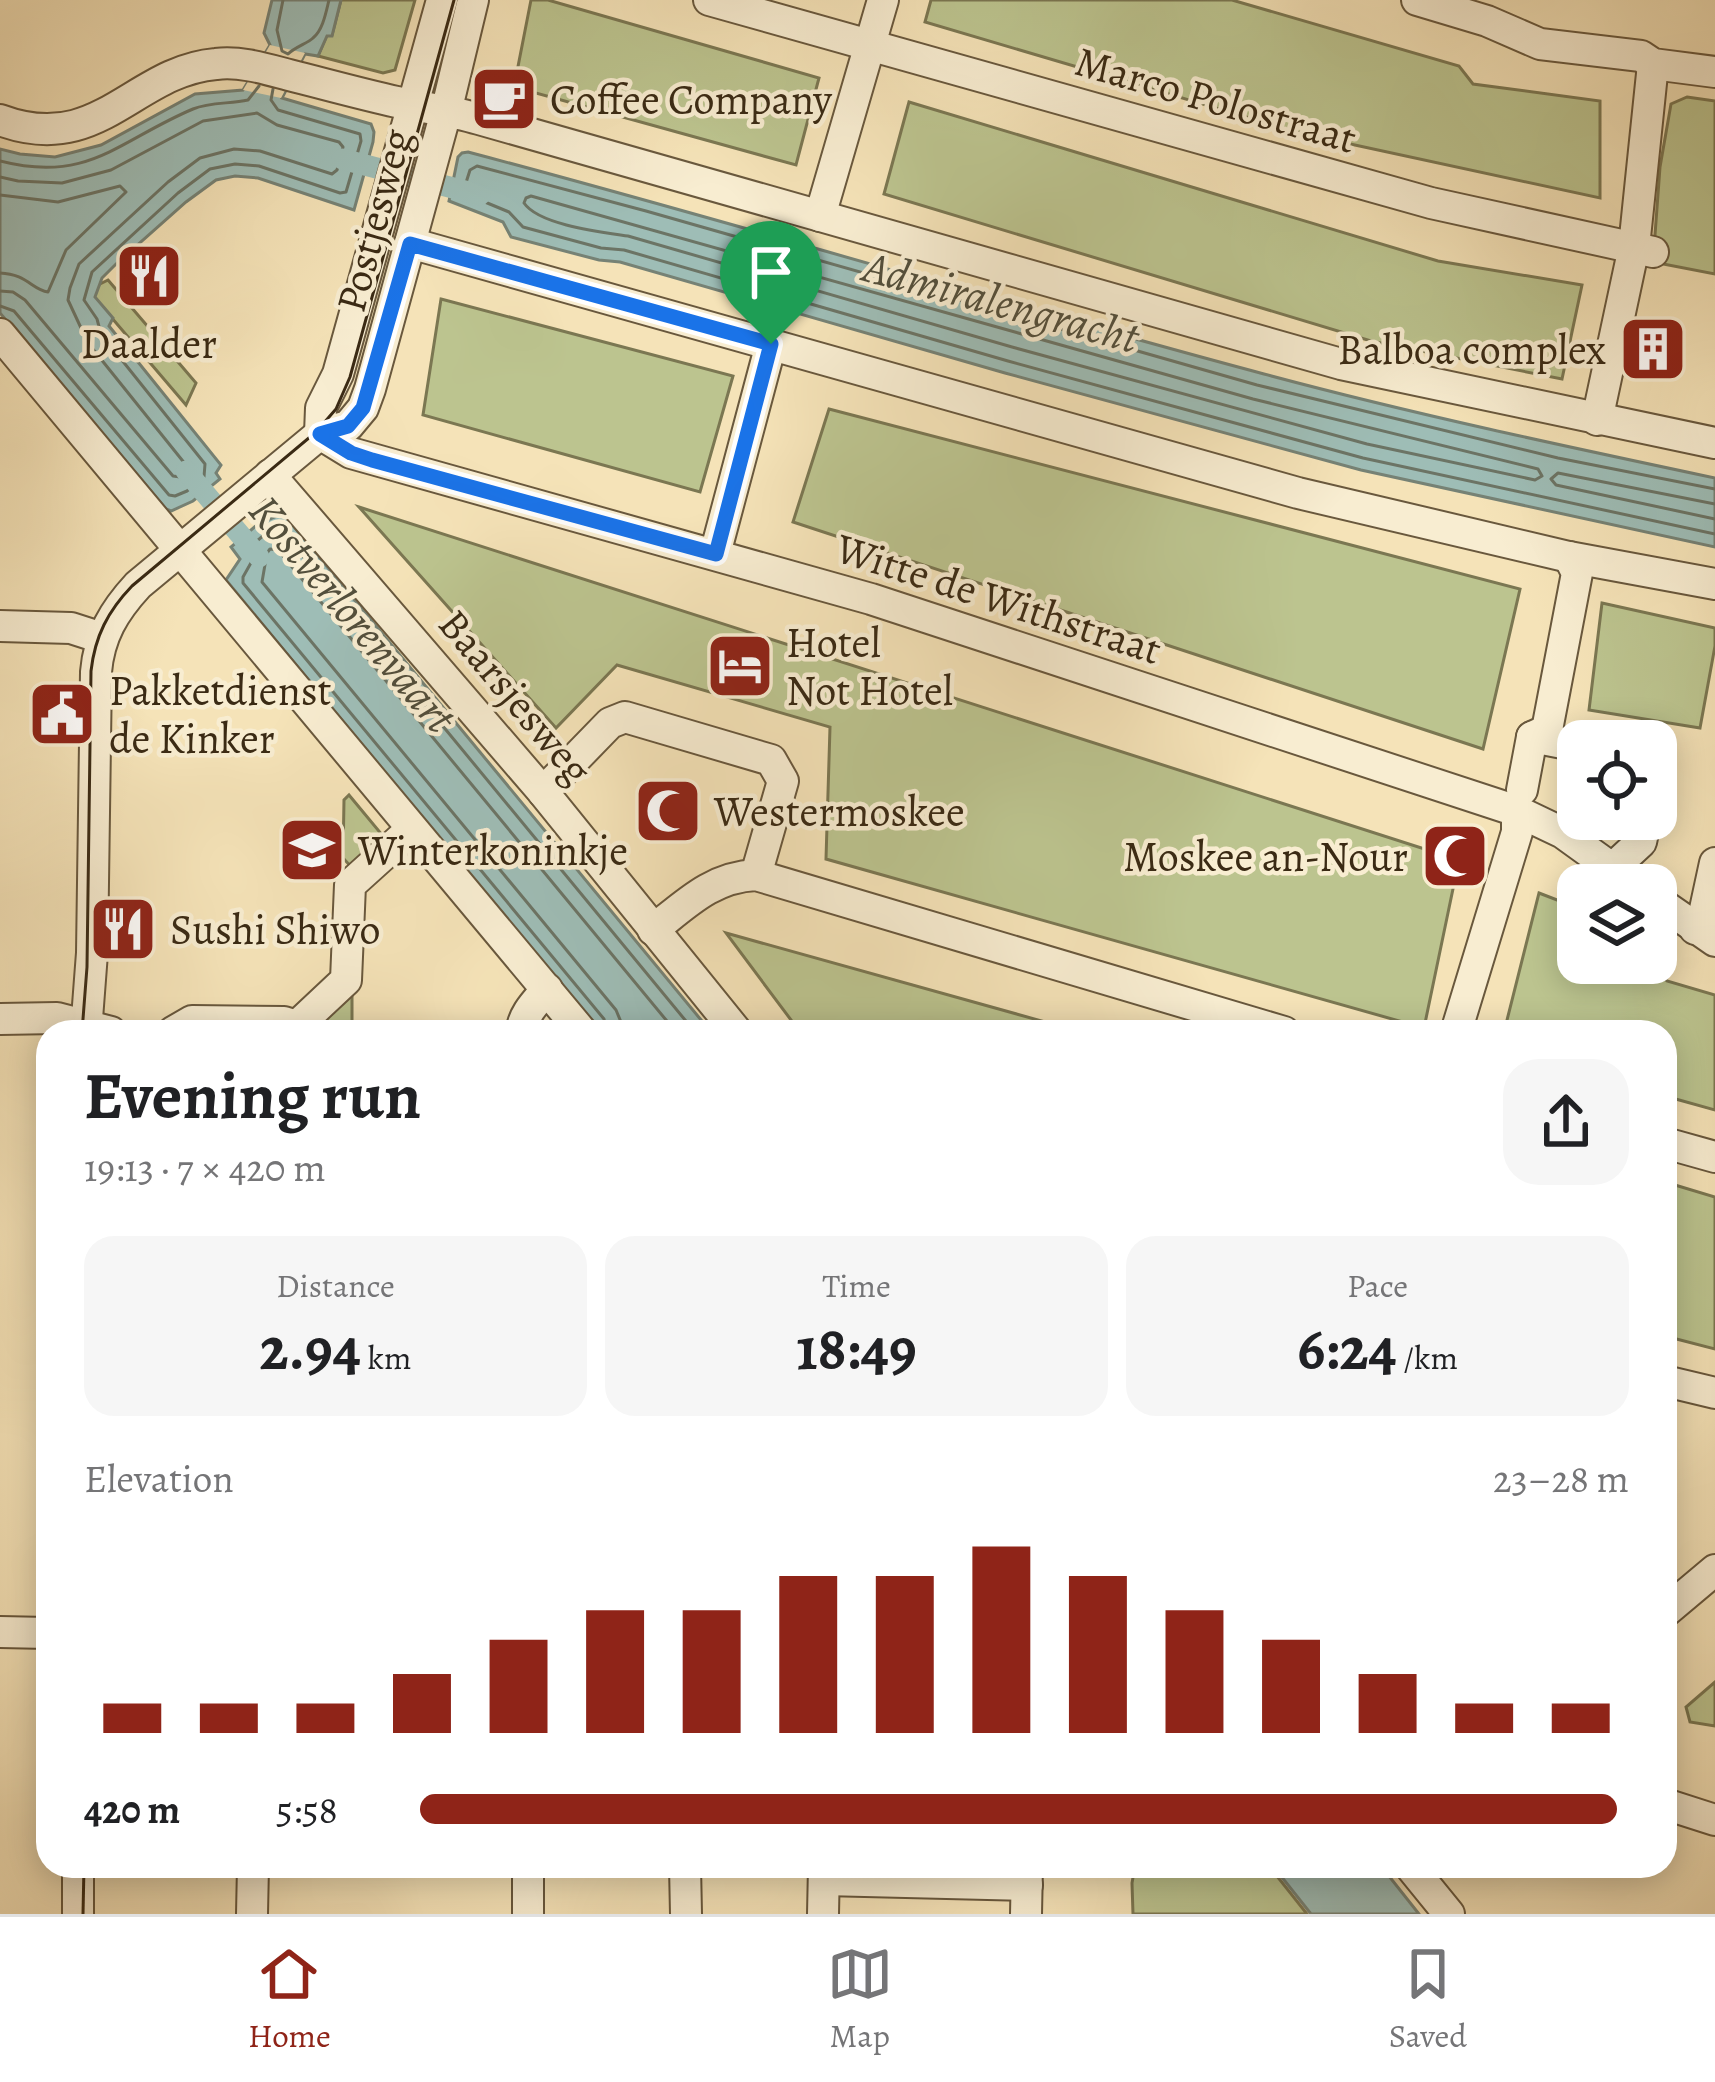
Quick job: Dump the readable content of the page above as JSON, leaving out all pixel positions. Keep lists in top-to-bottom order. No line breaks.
{"streets":{"street":["Marco Polostraat","Postjesweg","Witte de Withstraat","Baarsjesweg"]},"crossings":[["Postjesweg","Witte de Withstraat"],["Postjesweg","Baarsjesweg"]],"water":["Admiralengracht","Kostverlorenvaart"],"places":{"cafe":["Coffee Company"],"restaurant":["Daalder","Sushi Shiwo"],"building":["Balboa complex"],"hotel":["Hotel Not Hotel"],"public building":["Pakketdienst de Kinker"],"mosque":["Westermoskee","Moskee an-Nour"],"school or university":["Winterkoninkje"]},"page":{"heading":["Evening run","19:13 · 7 × 420 m"],"stats":[["Distance","2.94 km"],["Time","18:49"],["Pace","6:24 /km"]],"chart":["Elevation","23–28 m"],"list":[{"name":"420 m","note":"5:58"}],"tabs":["Home","Map","Saved"]}}
